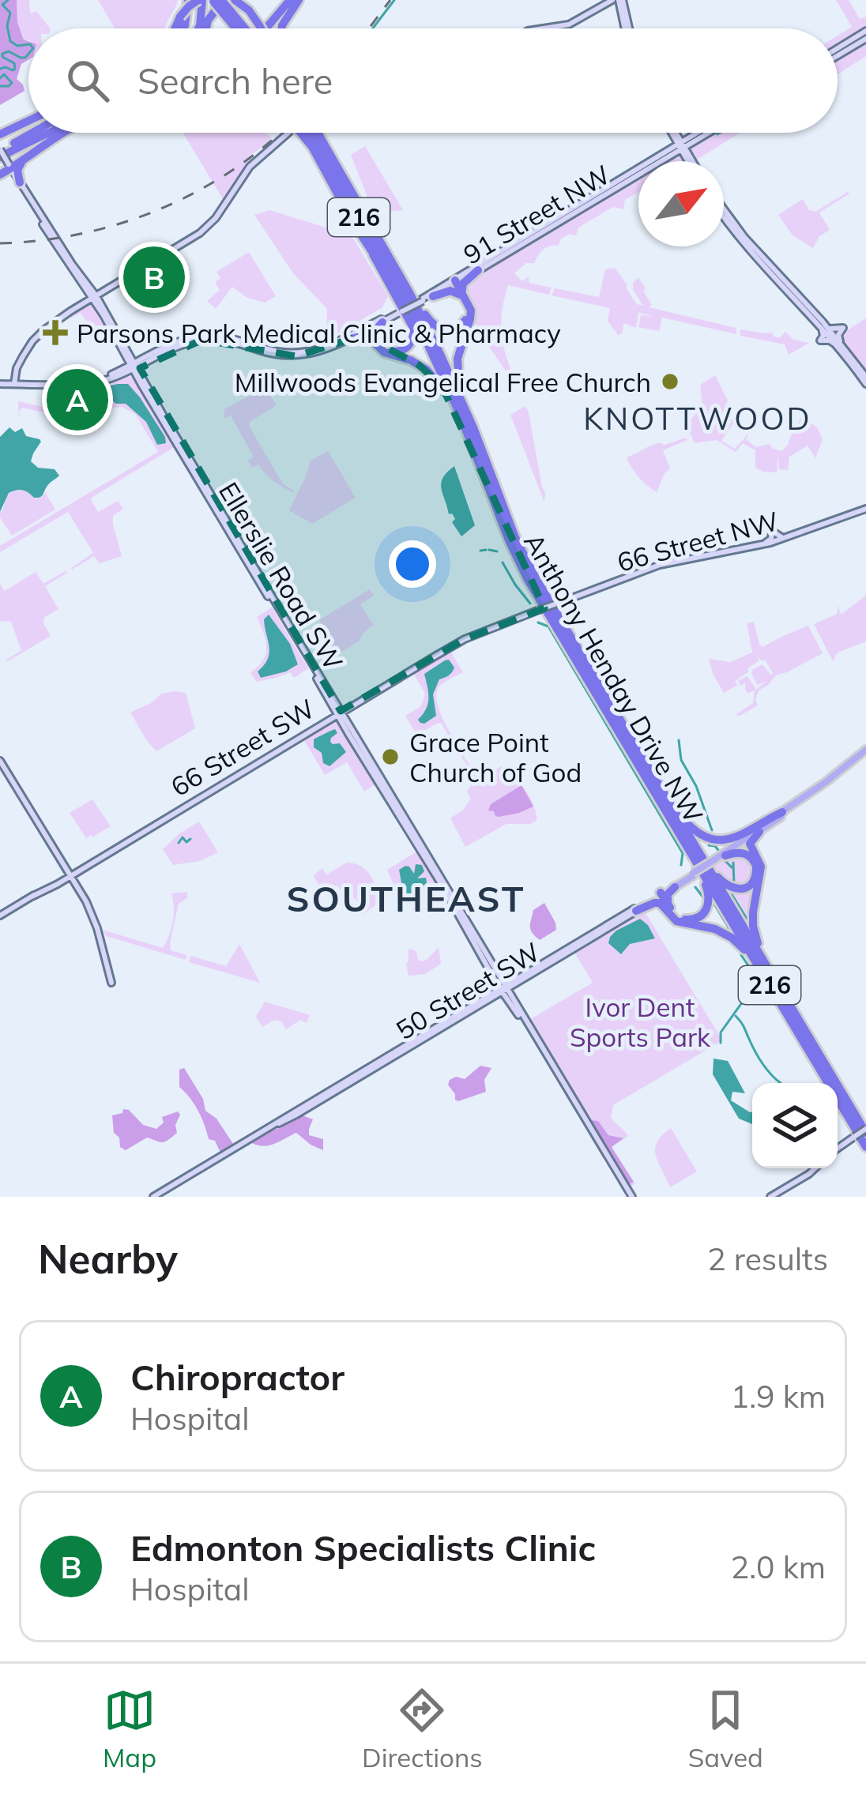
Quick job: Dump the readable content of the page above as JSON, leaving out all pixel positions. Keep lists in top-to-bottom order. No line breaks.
{"streets":{"highway":["216","Anthony Henday Drive NW"],"main road":["91 Street NW","66 Street NW","Ellerslie Road SW","66 Street SW","50 Street SW"]},"crossings":[["91 Street NW","Anthony Henday Drive NW"],["66 Street NW","66 Street SW"],["Ellerslie Road SW","66 Street SW"]],"districts":["KNOTTWOOD","SOUTHEAST"],"parks":["Ivor Dent Sports Park"],"places":{"health":["Parsons Park Medical Clinic & Pharmacy"],"other":["Millwoods Evangelical Free Church","Grace Point Church of God"]},"north":"top right","page":{"search":"Search here","pins":["B","A"],"heading":["Nearby","2 results"],"list":[{"mark":"A","name":"Chiropractor","note":"Hospital","value":"1.9 km"},{"mark":"B","name":"Edmonton Specialists Clinic","note":"Hospital","value":"2.0 km"}],"nav":["Map","Directions","Saved"]}}
